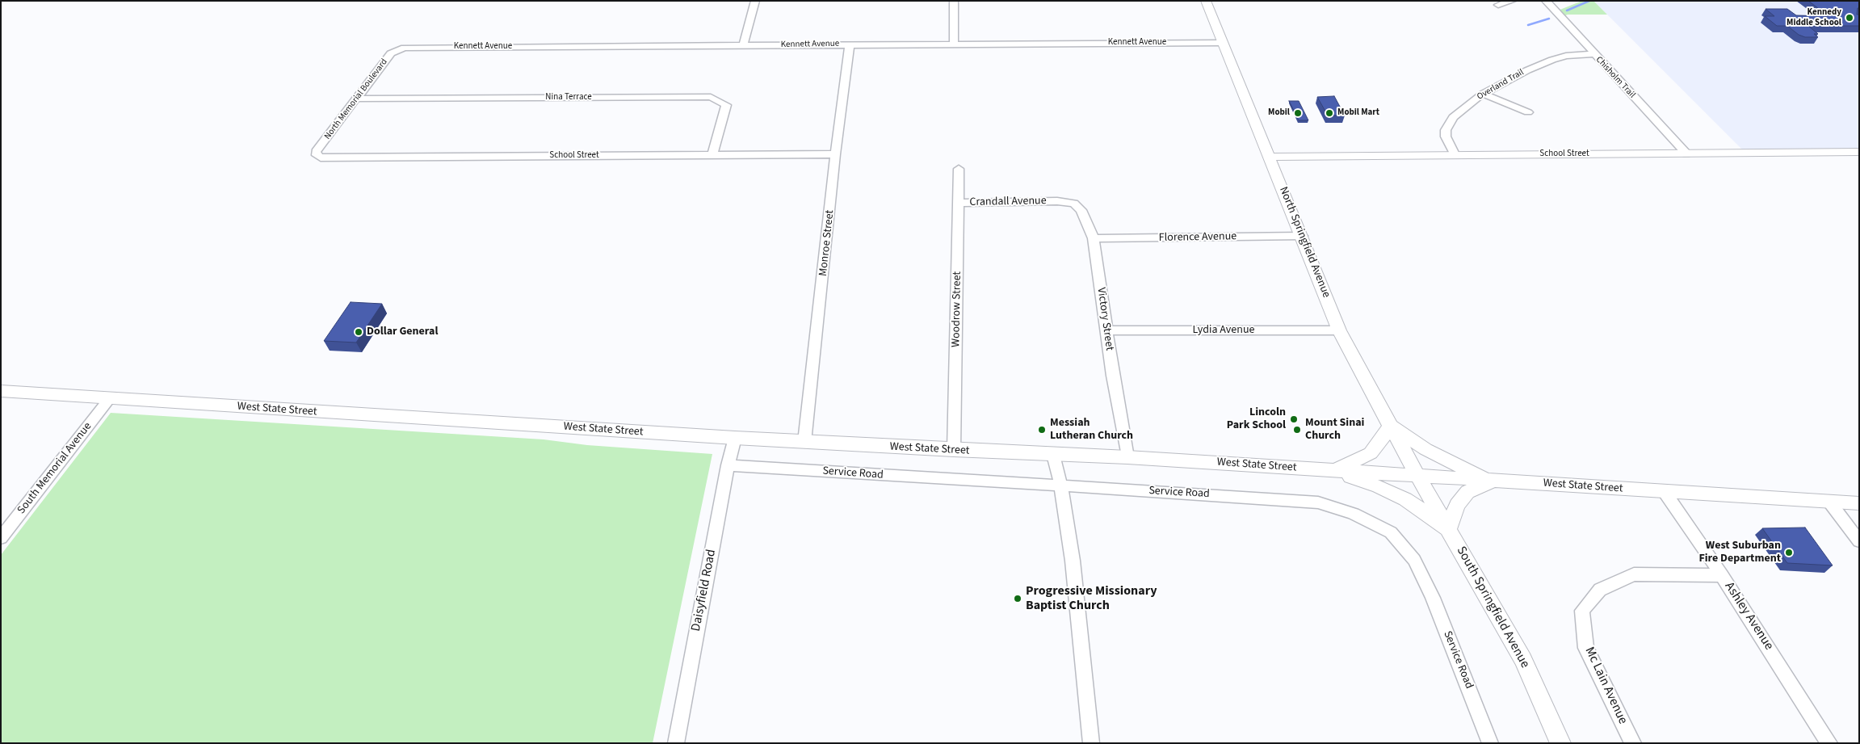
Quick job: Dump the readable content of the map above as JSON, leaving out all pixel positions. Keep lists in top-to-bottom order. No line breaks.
{"streets":{"main road":["School Street","North Springfield Avenue","West State Street","South Springfield Avenue"],"street":["Kennett Avenue","Chisholm Trail","Overland Trail","Nina Terrace","North Memorial Boulevard","Crandall Avenue","Florence Avenue","Monroe Street","Woodrow Street","Victory Street","Lydia Avenue","South Memorial Avenue","Service Road","Daisyfield Road","Ashley Avenue","Mc Lain Avenue"]},"crossings":[["Kennett Avenue","North Memorial Boulevard"],["Kennett Avenue","North Springfield Avenue"],["Kennett Avenue","Monroe Street"],["Chisholm Trail","Overland Trail"],["Chisholm Trail","School Street"],["Overland Trail","School Street"],["Nina Terrace","North Memorial Boulevard"],["Nina Terrace","School Street"],["North Memorial Boulevard","School Street"],["School Street","North Springfield Avenue"],["School Street","Monroe Street"],["Crandall Avenue","Woodrow Street"],["Crandall Avenue","Victory Street"],["Florence Avenue","North Springfield Avenue"],["Florence Avenue","Victory Street"],["North Springfield Avenue","Lydia Avenue"],["North Springfield Avenue","West State Street"],["North Springfield Avenue","South Springfield Avenue"],["Monroe Street","West State Street"],["Woodrow Street","West State Street"],["Victory Street","Lydia Avenue"],["Victory Street","West State Street"],["West State Street","South Memorial Avenue"],["West State Street","Daisyfield Road"],["West State Street","South Springfield Avenue"],["West State Street","Ashley Avenue"],["Service Road","Daisyfield Road"],["Ashley Avenue","Mc Lain Avenue"]],"places":["Kennedy Middle School","Mobil","Mobil Mart","Dollar General","Lincoln Park School","Messiah Lutheran Church","Mount Sinai Church","West Suburban Fire Department","Progressive Missionary Baptist Church"]}
